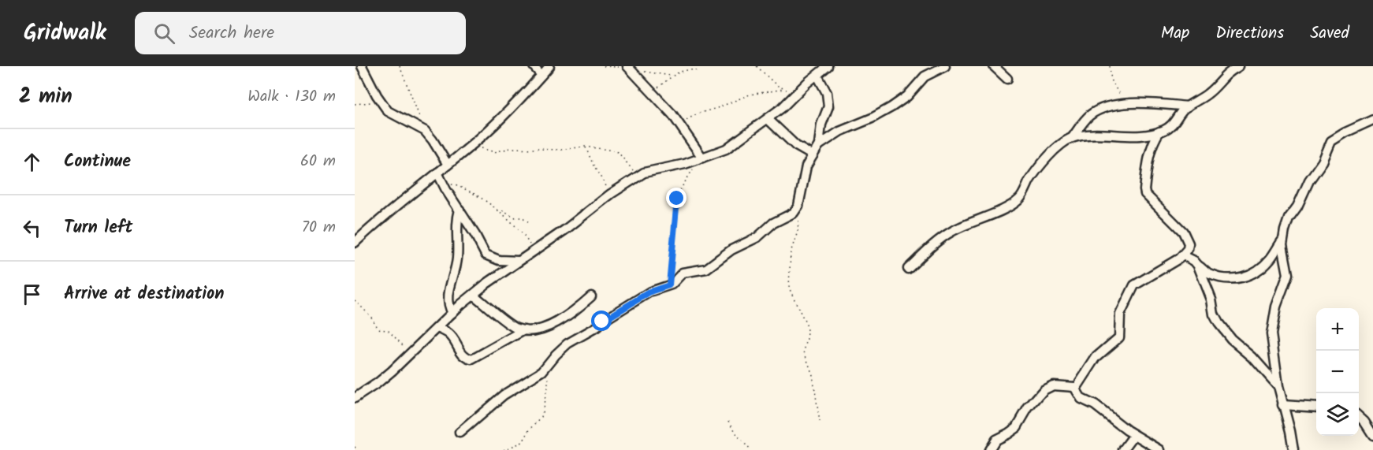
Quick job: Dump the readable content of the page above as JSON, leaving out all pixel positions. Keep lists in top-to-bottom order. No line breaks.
{"page":{"header":"Gridwalk","search":"Search here","nav":["Map","Directions","Saved"],"heading":["2 min","Walk · 130 m"],"list":[["Continue","60 m"],["Turn left","70 m"],"Arrive at destination"],"map_buttons":["+","−"]}}
